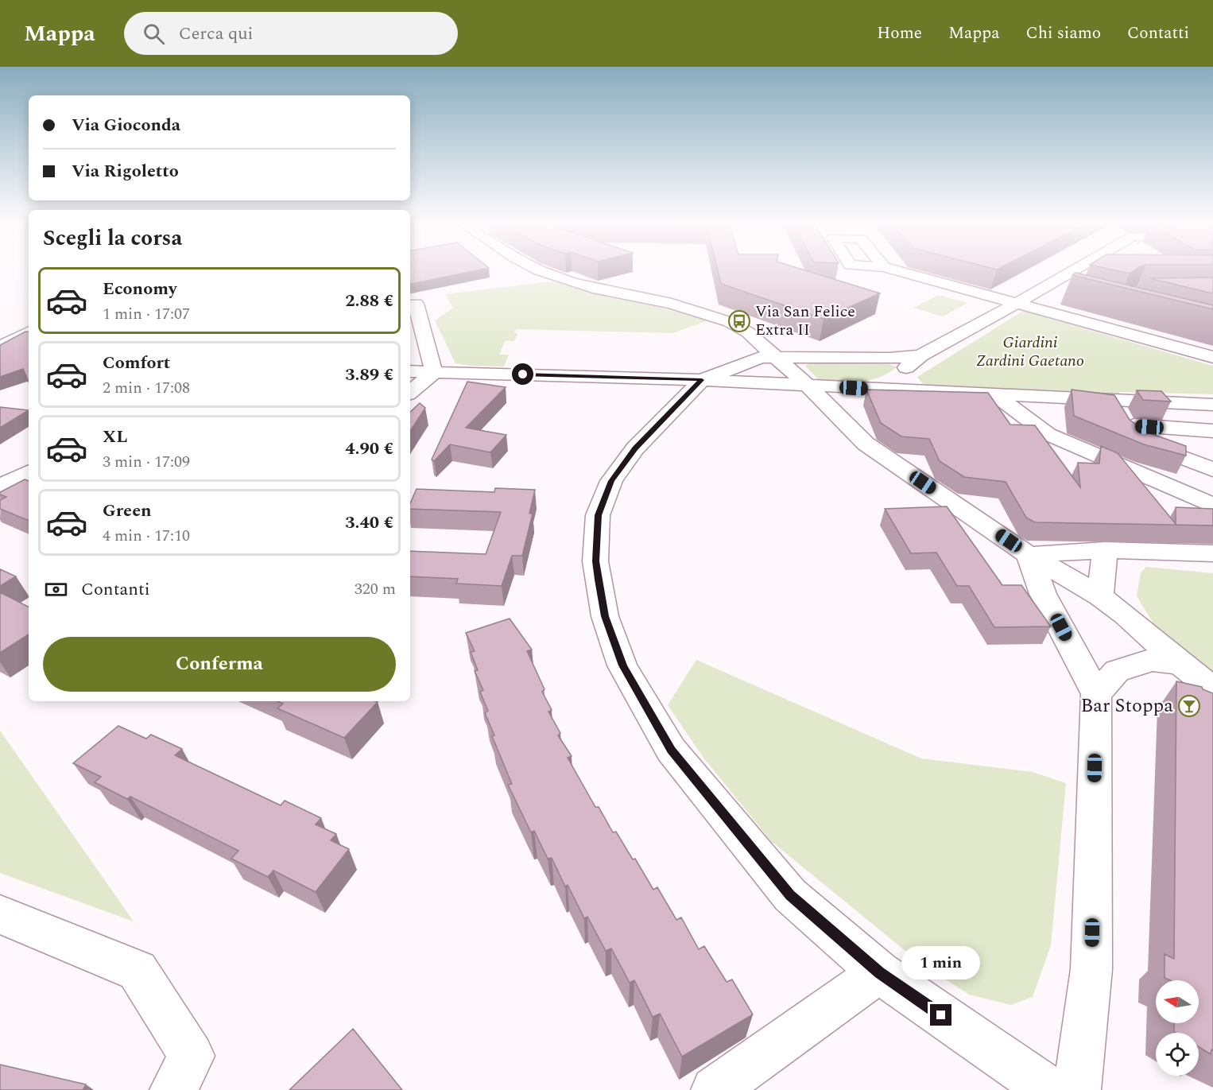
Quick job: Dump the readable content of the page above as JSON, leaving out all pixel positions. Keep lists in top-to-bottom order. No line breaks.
{"parks":["Giardini Zardini Gaetano"],"places":{"bus stop":["Via San Felice Extra II"],"bar":["Bar Stoppa"]},"north":"left","page":{"header":"Mappa","search":"Cerca qui","nav":["Home","Mappa","Chi siamo","Contatti"],"banner":["Via Gioconda","Via Rigoletto"],"heading":"Scegli la corsa","list":[{"name":"Economy","note":"1 min · 17:07","value":"2.88 €"},{"name":"Comfort","note":"2 min · 17:08","value":"3.89 €"},{"name":"XL","note":"3 min · 17:09","value":"4.90 €"},{"name":"Green","note":"4 min · 17:10","value":"3.40 €"}],"pay":["Contanti","320 m"],"buttons":"Conferma","bubble":"1 min"}}
